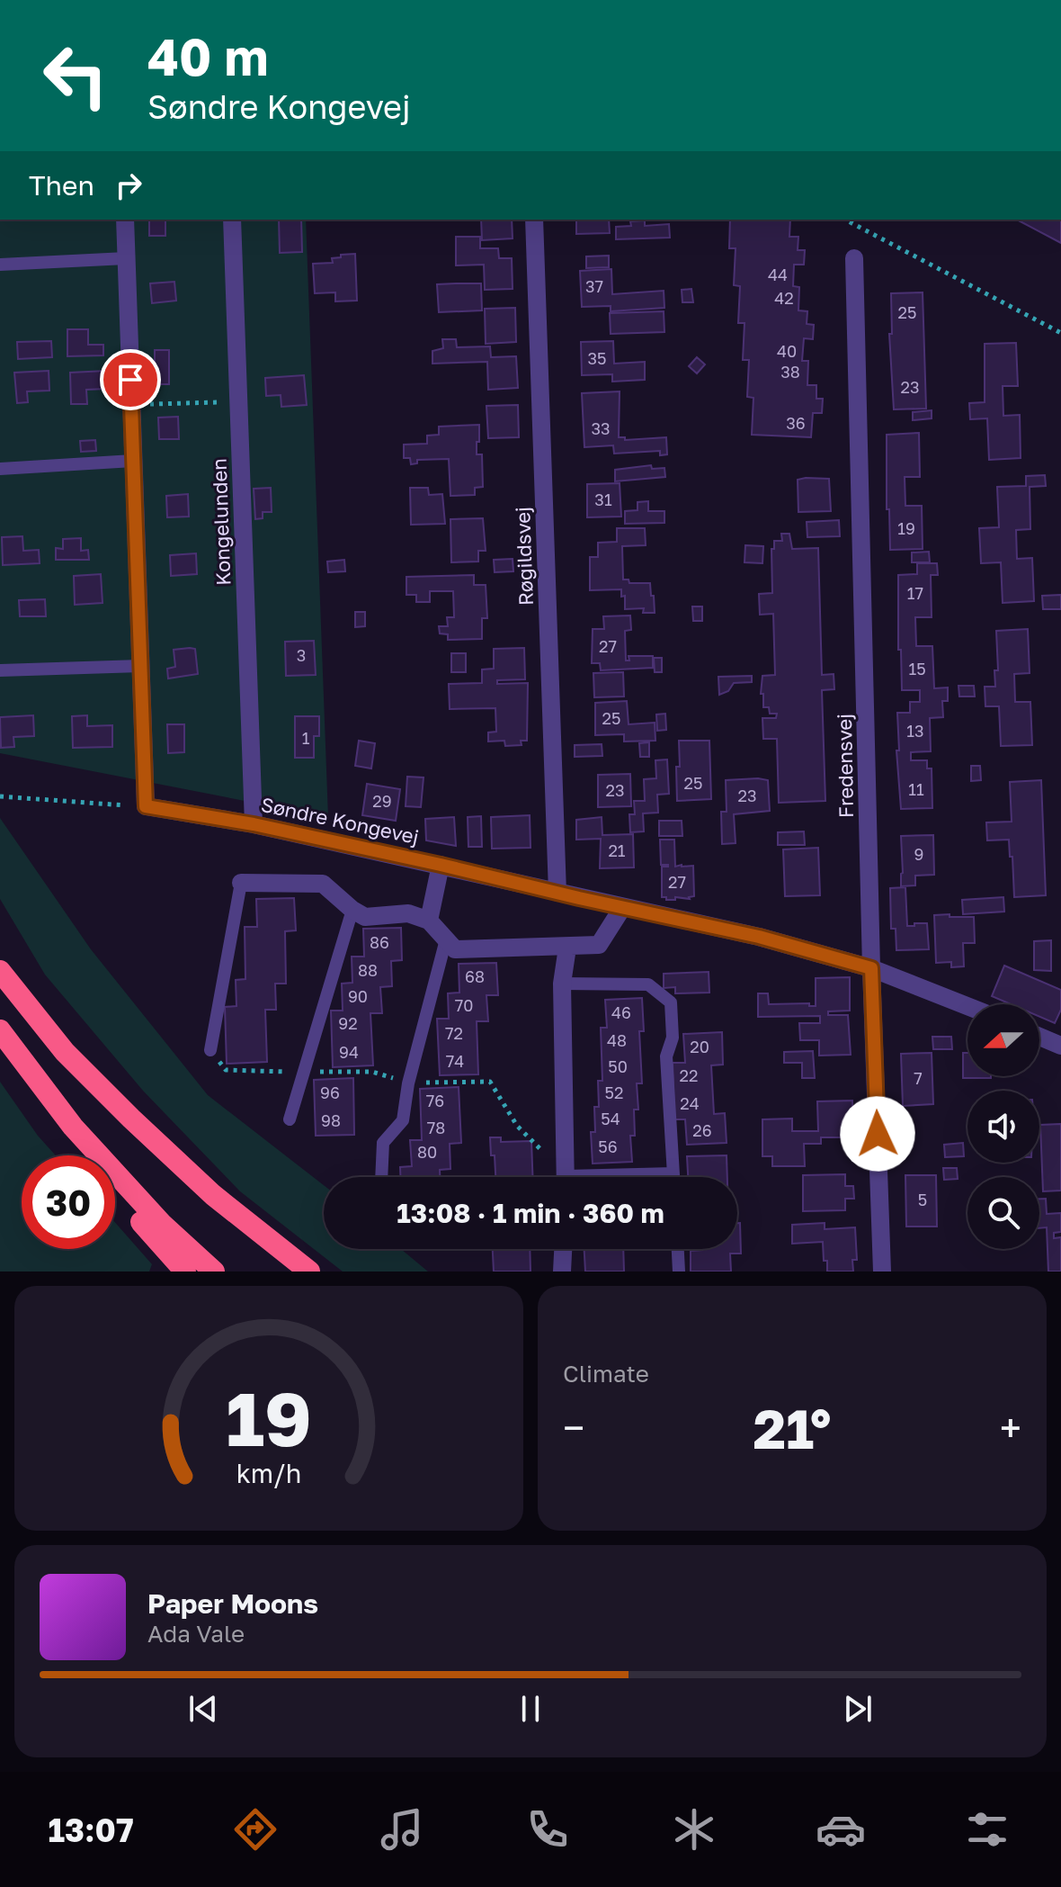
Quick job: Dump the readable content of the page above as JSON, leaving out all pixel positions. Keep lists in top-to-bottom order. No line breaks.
{"streets":{"street":["Kongelunden","Røgildsvej","Fredensvej","Søndre Kongevej"]},"crossings":[["Kongelunden","Søndre Kongevej"],["Røgildsvej","Søndre Kongevej"],["Fredensvej","Søndre Kongevej"]],"house_numbers":["44","37","42","25","40","35","38","23","36","33","31","19","17","27","3","15","25","13","1","25","11","23","23","29","21","9","27","86","88","68","90","70","46","92","72","48","20","94","74","50","22","7","96","52","76","24","54","98","78","26","56","80","5"],"north":"left","page":{"turn":["40 m","Søndre Kongevej"],"then":"Then","limit":"30","trip":"13:08 · 1 min · 360 m","tile":"Climate","heat":["−","21°","+"],"song":["Paper Moons","Ada Vale"],"tabs":"13:07","gauge":["19","km/h"]}}
